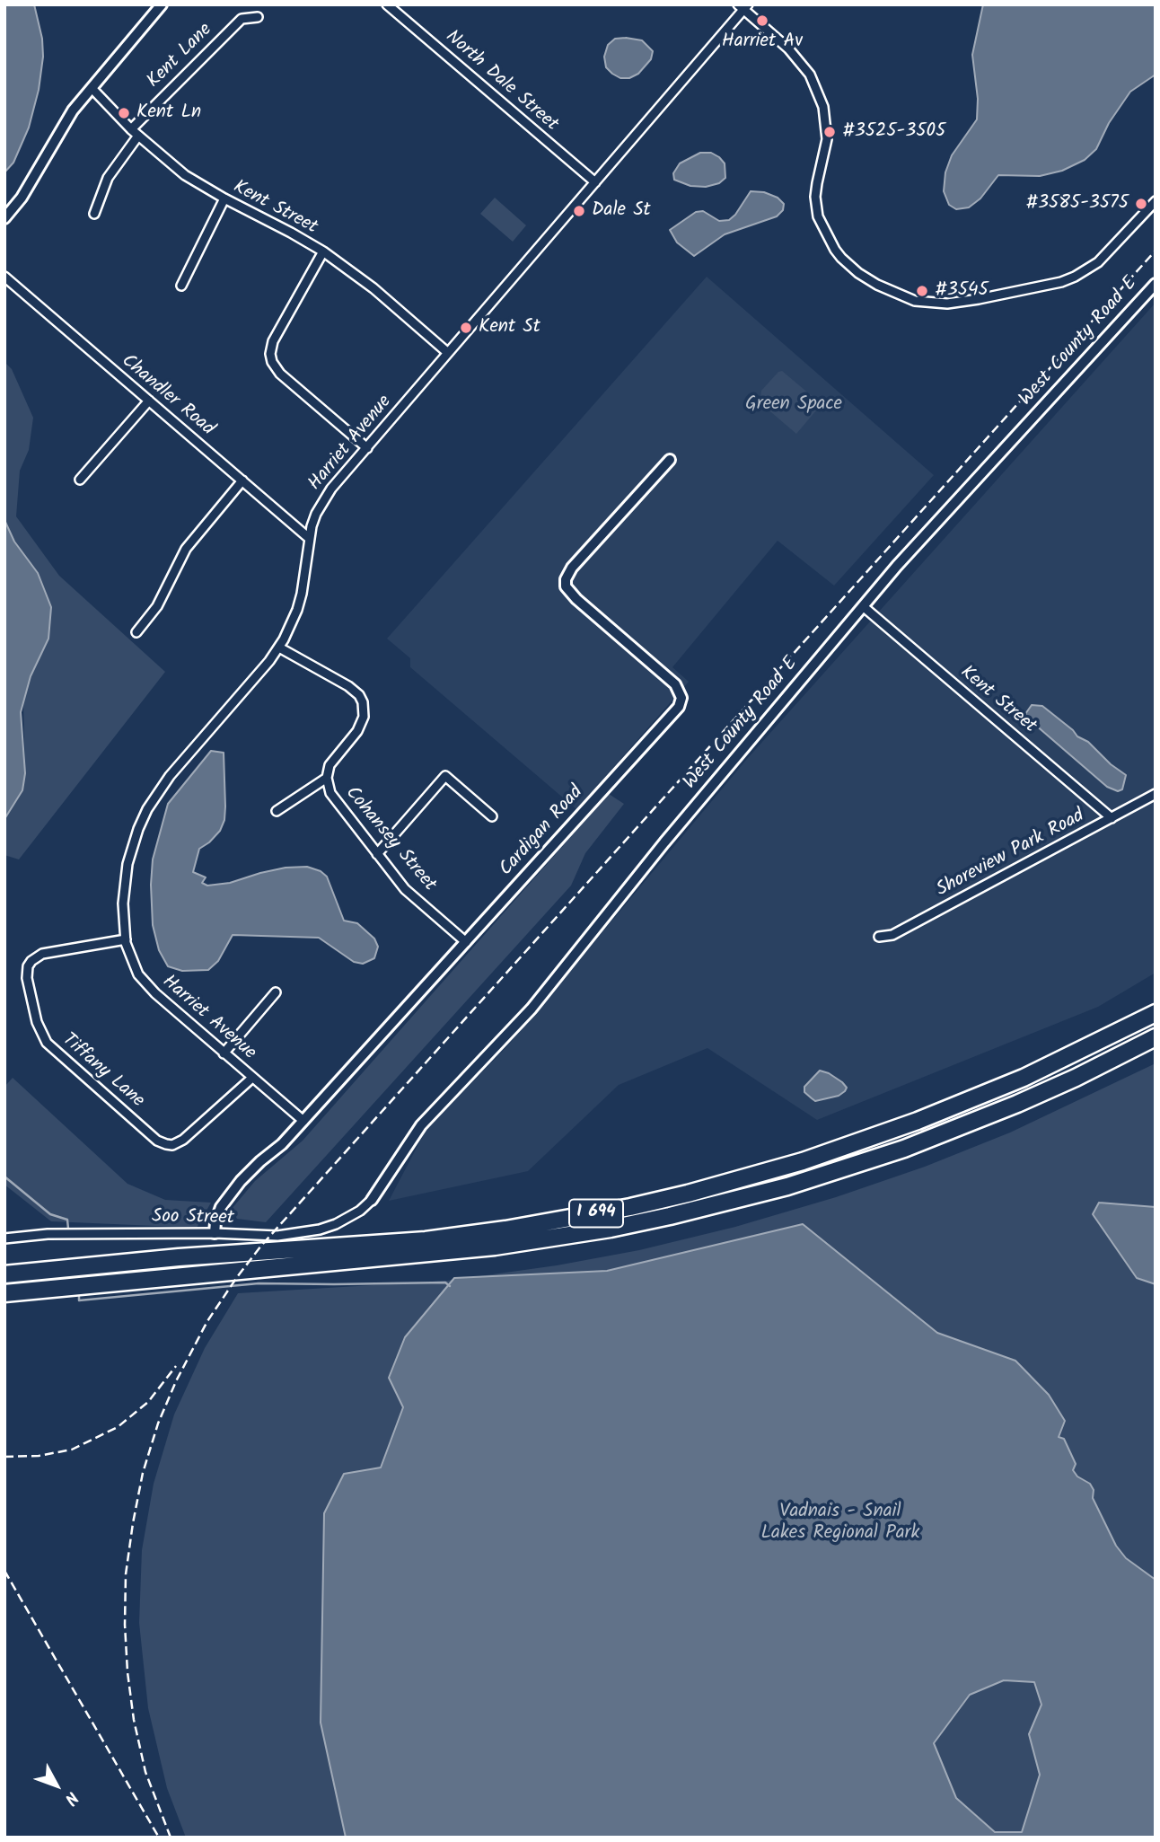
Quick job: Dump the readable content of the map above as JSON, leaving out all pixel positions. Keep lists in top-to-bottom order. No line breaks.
{"streets":{"highway":["I 694"],"street":["Kent Lane","North Dale Street","Kent Street","West County Road E","Chandler Road","Harriet Avenue","Cardigan Road","Cohansey Street","Shoreview Park Road","Tiffany Lane","Soo Street"]},"crossings":[["Kent Lane","Kent Street"],["North Dale Street","Harriet Avenue"],["Kent Street","West County Road E"],["Kent Street","Harriet Avenue"],["Kent Street","Shoreview Park Road"],["West County Road E","Soo Street"],["Chandler Road","Harriet Avenue"],["Harriet Avenue","Cardigan Road"],["Harriet Avenue","Cohansey Street"],["Harriet Avenue","Tiffany Lane"],["Cardigan Road","Cohansey Street"],["Cardigan Road","Soo Street"]],"parks":["Green Space","Vadnais - Snail Lakes Regional Park"],"places":["Harriet Av","Kent Ln","#3525-3505","#3585-3575","Dale St","#3545","Kent St"],"north":"bottom right"}
